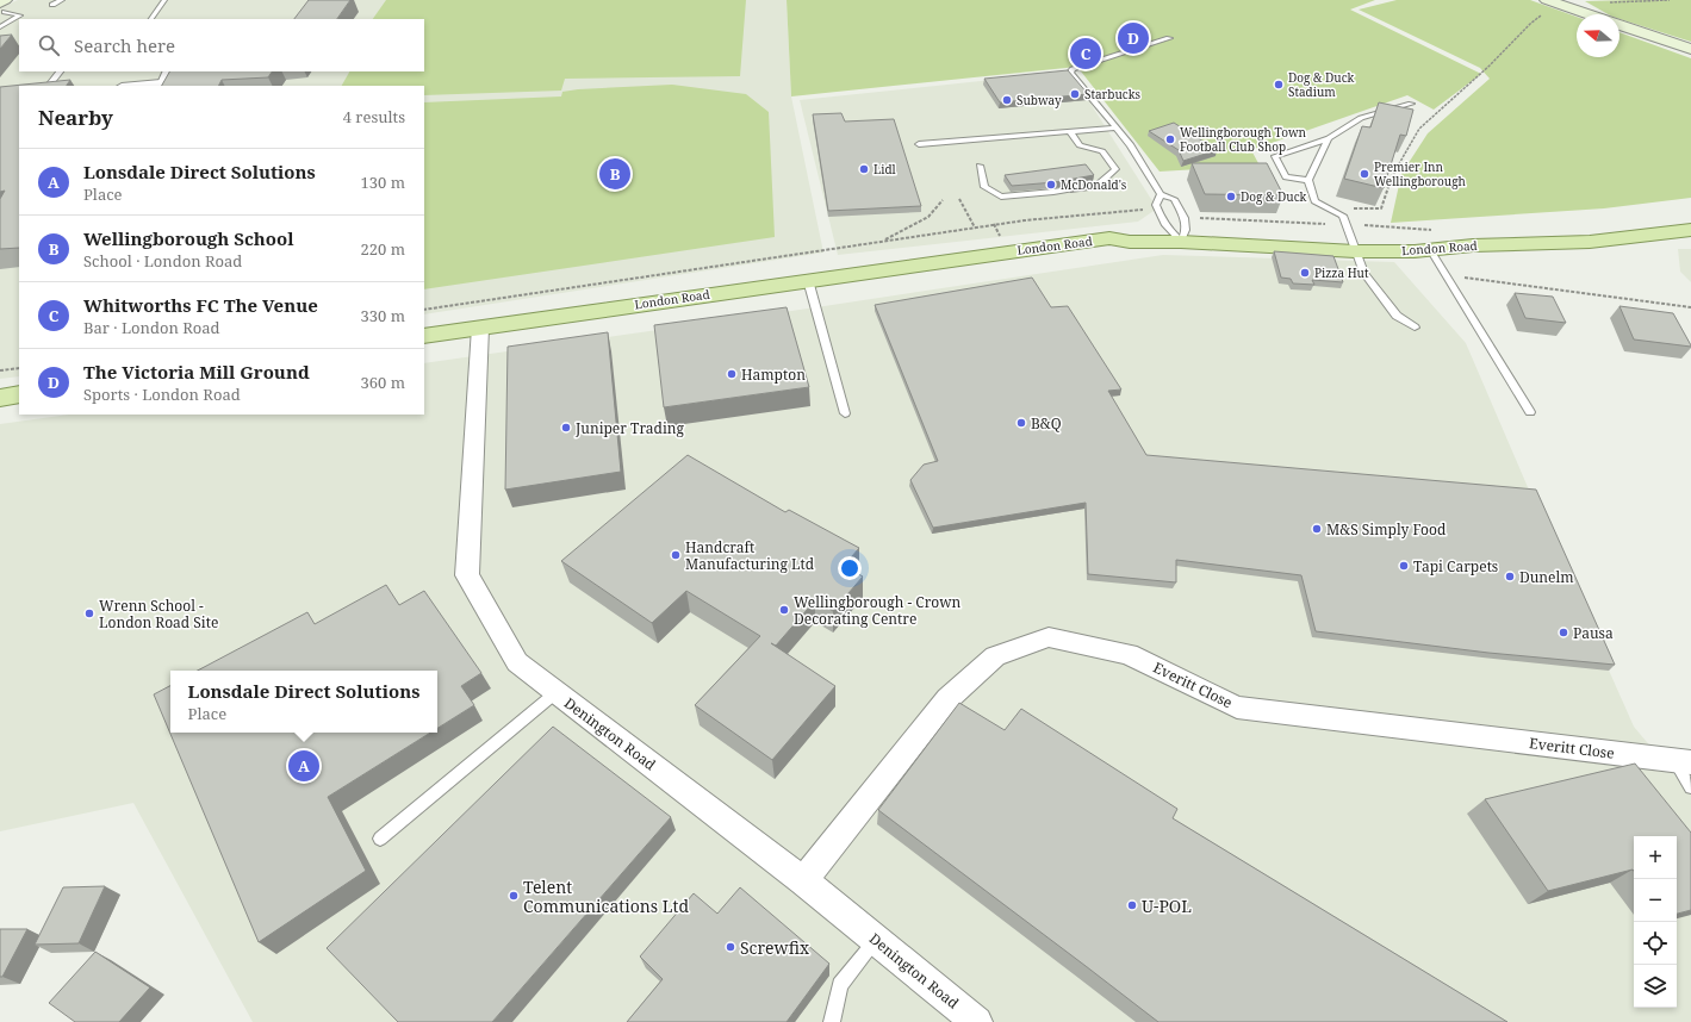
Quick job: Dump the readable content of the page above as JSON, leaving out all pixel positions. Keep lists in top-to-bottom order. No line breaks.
{"streets":{"main road":["London Road"],"street":["Everitt Close","Denington Road"]},"crossings":[["London Road","Denington Road"],["Everitt Close","Denington Road"]],"places":["Dog & Duck Stadium","Starbucks","Subway","Wellingborough Town Football Club Shop","Lidl","Premier Inn Wellingborough","McDonald's","Dog & Duck","Pizza Hut","Hampton","B&Q","Juniper Trading","M&S Simply Food","Handcraft Manufacturing Ltd","Tapi Carpets","Dunelm","Wellingborough - Crown Decorating Centre","Wrenn School - London Road Site","Pausa","Telent Communications Ltd","U-POL","Screwfix"],"north":"left","page":{"search":"Search here","pins":["D","C","B","A"],"heading":["Nearby","4 results"],"list":[{"mark":"A","name":"Lonsdale Direct Solutions","note":"Place","value":"130 m"},{"mark":"B","name":"Wellingborough School","note":"School · London Road","value":"220 m"},{"mark":"C","name":"Whitworths FC The Venue","note":"Bar · London Road","value":"330 m"},{"mark":"D","name":"The Victoria Mill Ground","note":"Sports · London Road","value":"360 m"}],"popup":["Lonsdale Direct Solutions","Place"],"map_buttons":["+","−"]}}
